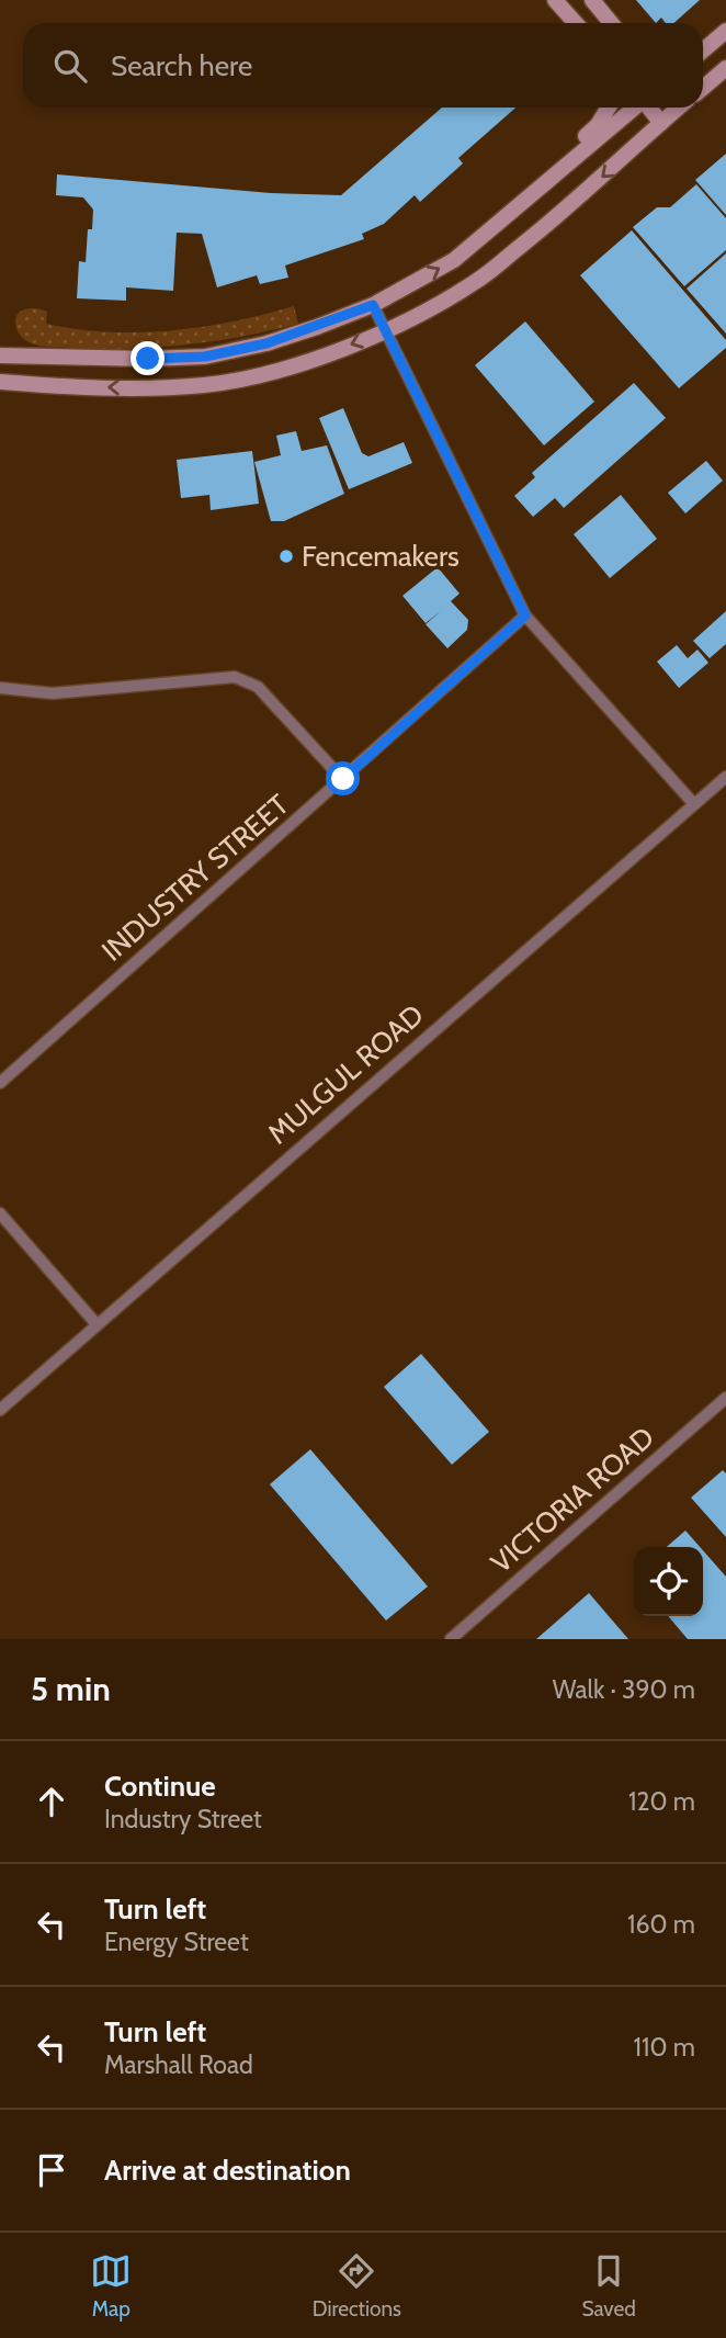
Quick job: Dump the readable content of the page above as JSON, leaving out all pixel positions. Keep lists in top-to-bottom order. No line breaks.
{"streets":{"street":["INDUSTRY STREET","MULGUL ROAD","VICTORIA ROAD"]},"places":["Fencemakers"],"page":{"search":"Search here","heading":["5 min","Walk · 390 m"],"list":[["Continue","Industry Street","120 m"],["Turn left","Energy Street","160 m"],["Turn left","Marshall Road","110 m"],"Arrive at destination"],"nav":["Map","Directions","Saved"]}}
